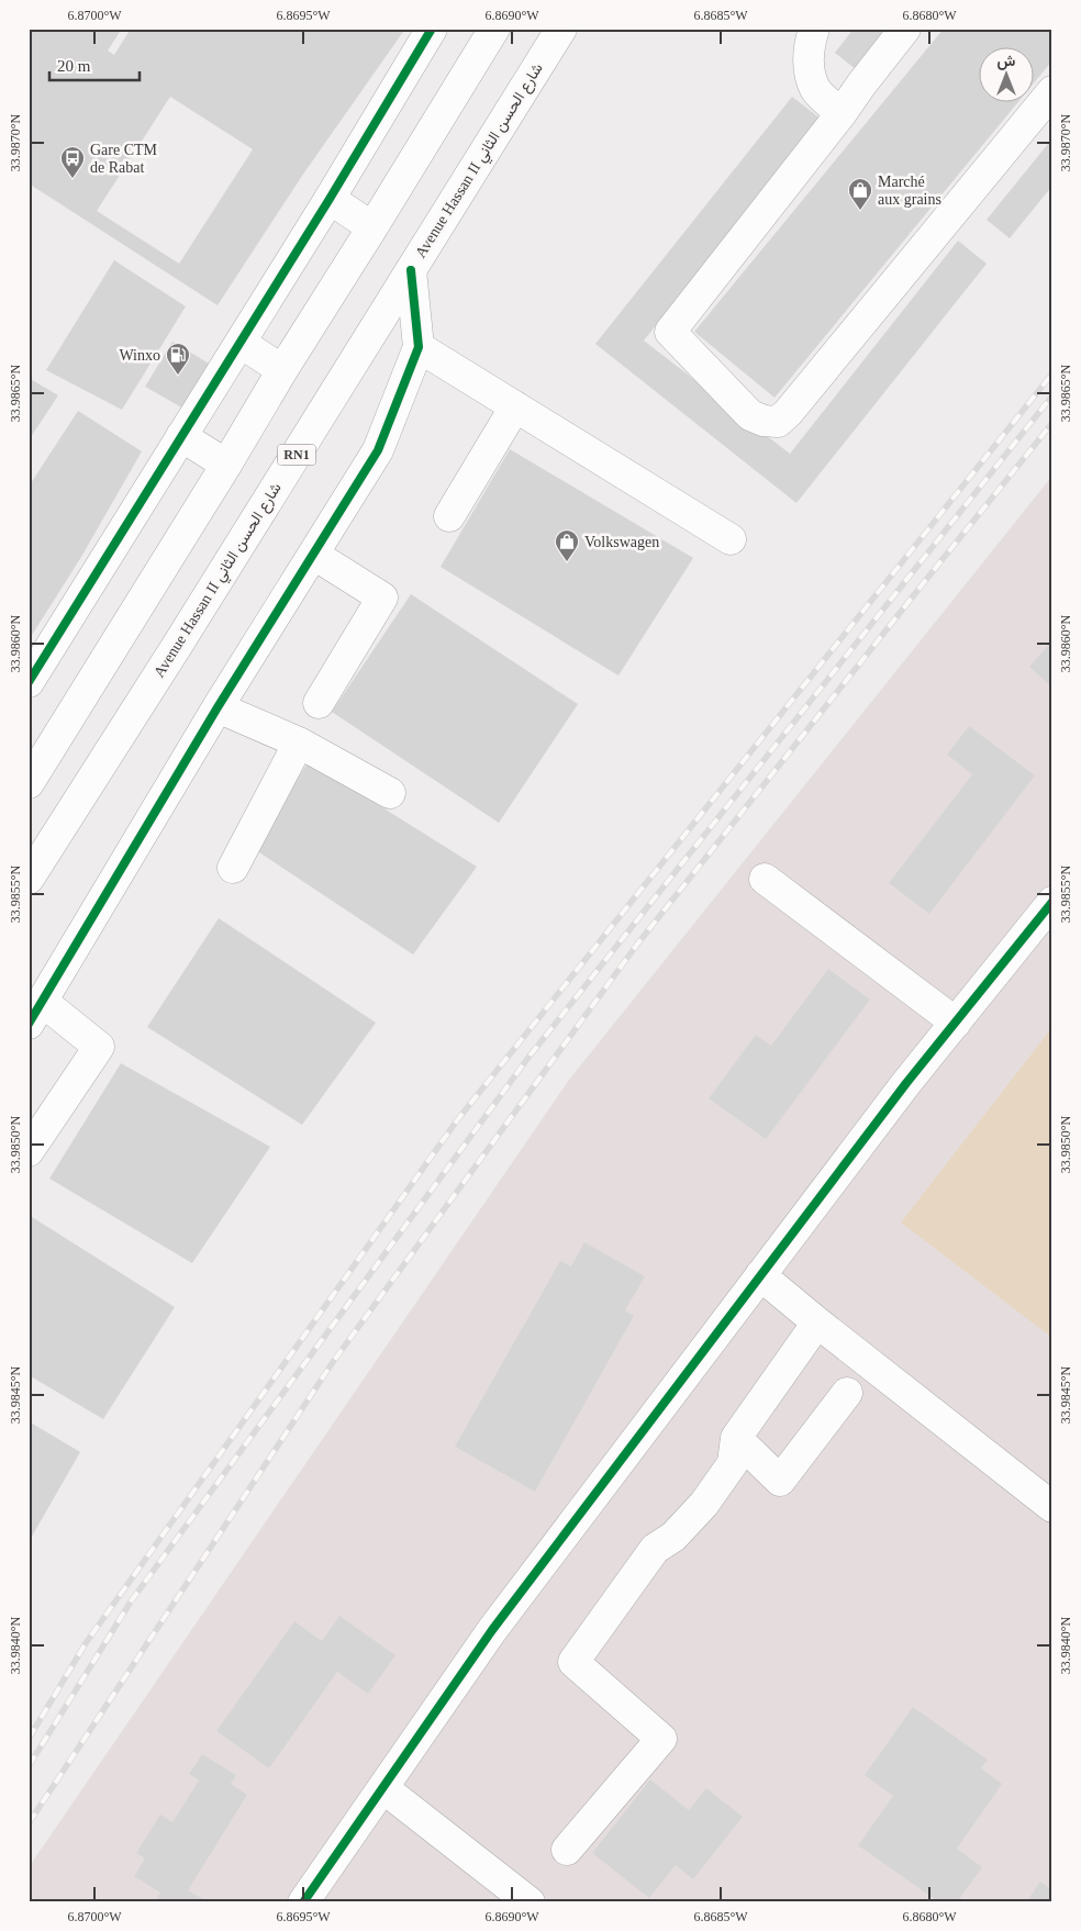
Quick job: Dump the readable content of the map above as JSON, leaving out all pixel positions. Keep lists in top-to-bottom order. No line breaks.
{"streets":{"street":["Avenue Hassan II شارع الحسن الثاني","RN1"]},"places":{"bus stop":["Gare CTM de Rabat"],"shop":["Marché aux grains","Volkswagen"],"fuel station":["Winxo"]},"scale_bar":"20 m","north":"top","coordinates":["6.8700°W","6.8695°W","6.8690°W","6.8685°W","6.8680°W","33.9870°N","33.9865°N","33.9860°N","33.9855°N","33.9850°N","33.9845°N","33.9840°N"]}
